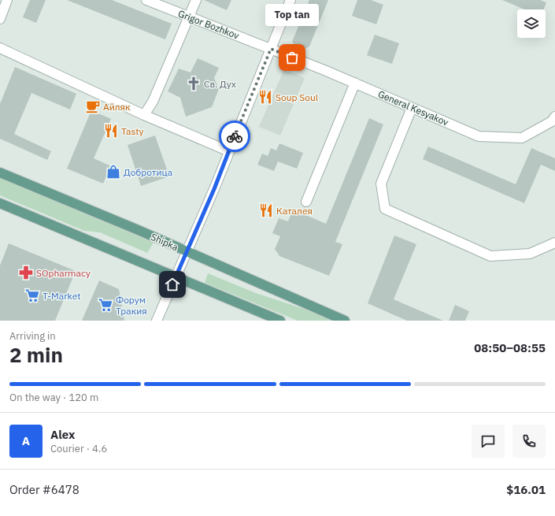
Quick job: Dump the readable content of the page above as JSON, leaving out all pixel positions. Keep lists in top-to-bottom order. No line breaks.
{"streets":{"main road":["Shipka"],"street":["Grigor Bozhkov","General Kesyakov"]},"crossings":[["Grigor Bozhkov","General Kesyakov"]],"places":{"other":["Top tan"],"church":["Св. Дух"],"restaurant":["Soup Soul","Tasty","Каталея"],"cafe":["Айляк"],"shop":["Добротица"],"pharmacy":["SOpharmacy"],"supermarket":["T-Market","Форум Тракия"]},"page":{"bubble":"Top tan","heading":["2 min","Arriving in","08:50–08:55"],"panel":["Alex","Courier · 4.6","Order #6478","$16.01"],"bar":"On the way · 120 m","round":"A"}}
